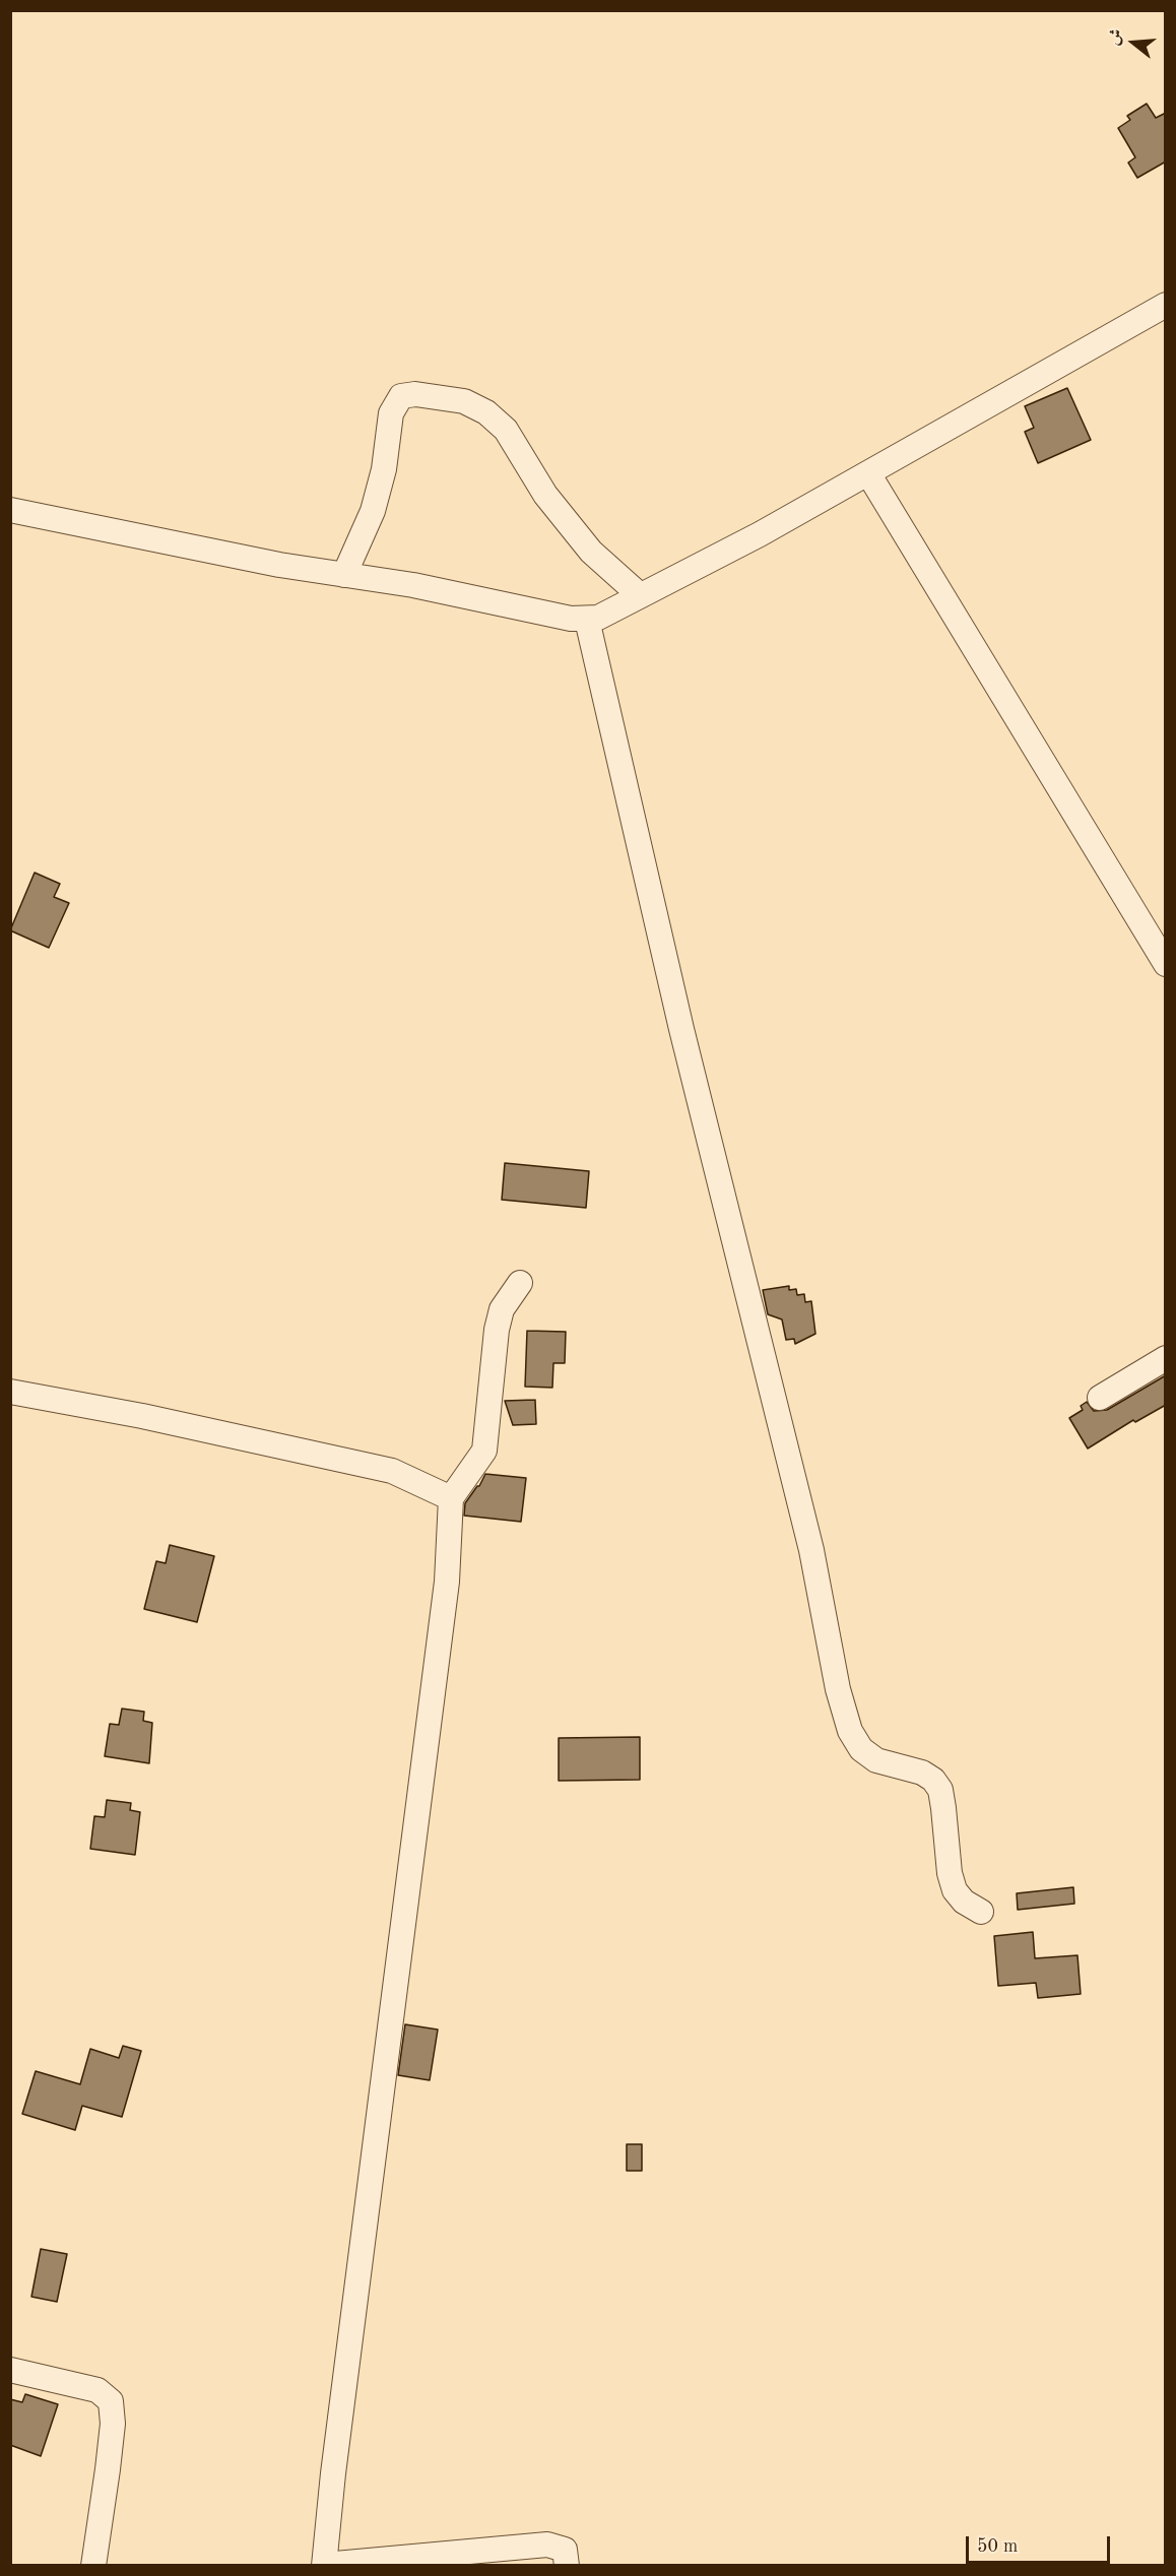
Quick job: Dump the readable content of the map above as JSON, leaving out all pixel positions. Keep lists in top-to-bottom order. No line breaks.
{"scale_bar":"50 m","north":"left"}
